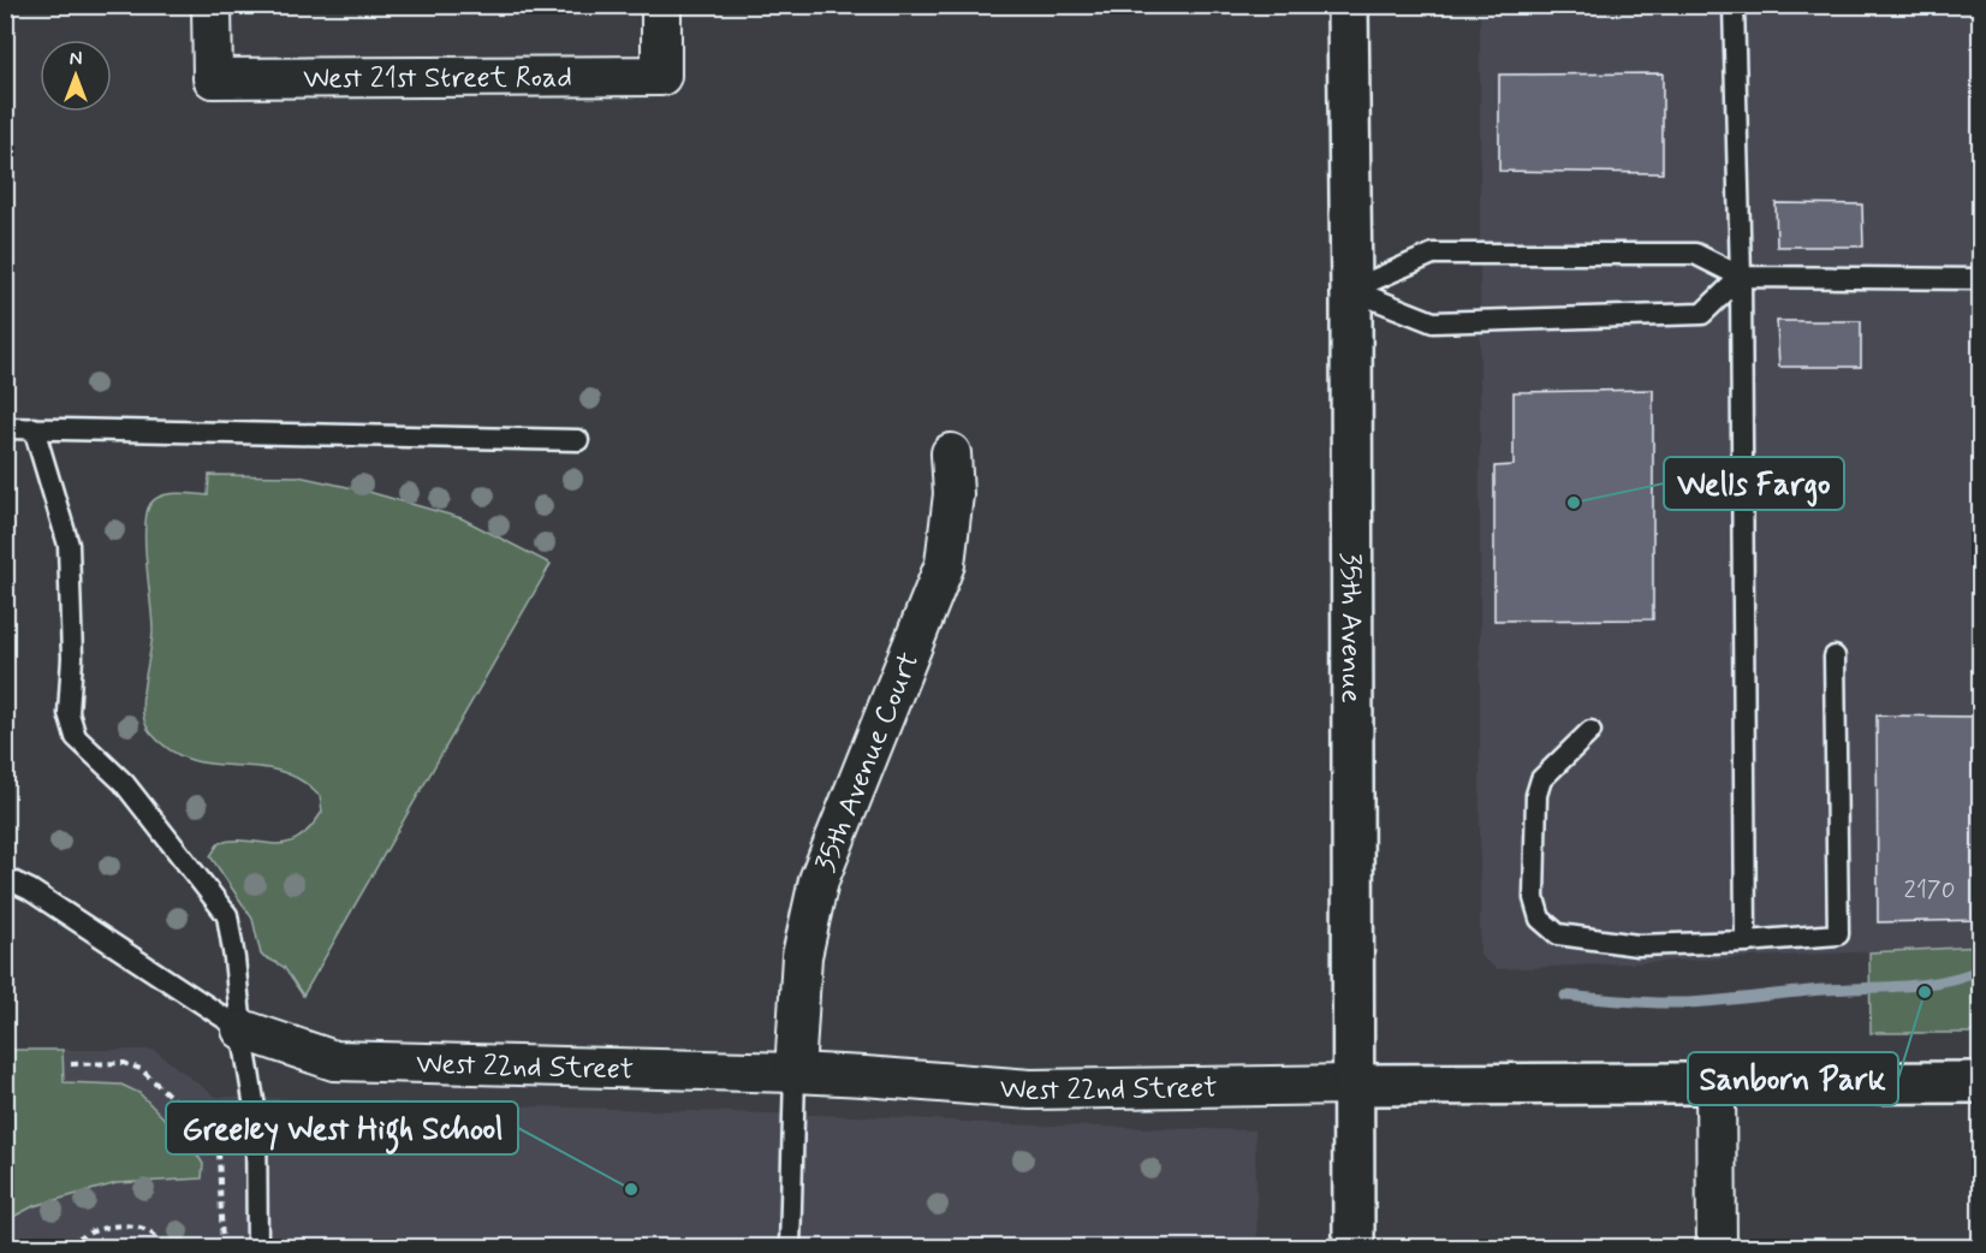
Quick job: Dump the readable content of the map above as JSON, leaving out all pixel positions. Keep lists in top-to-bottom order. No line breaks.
{"streets":{"main road":["35th Avenue","West 22nd Street"],"street":["West 21st Street Road","35th Avenue Court"]},"crossings":[["35th Avenue","West 22nd Street"],["35th Avenue Court","West 22nd Street"]],"places":["Wells Fargo","Sanborn Park","Greeley West High School"],"house_numbers":["2170"],"north":"top"}
